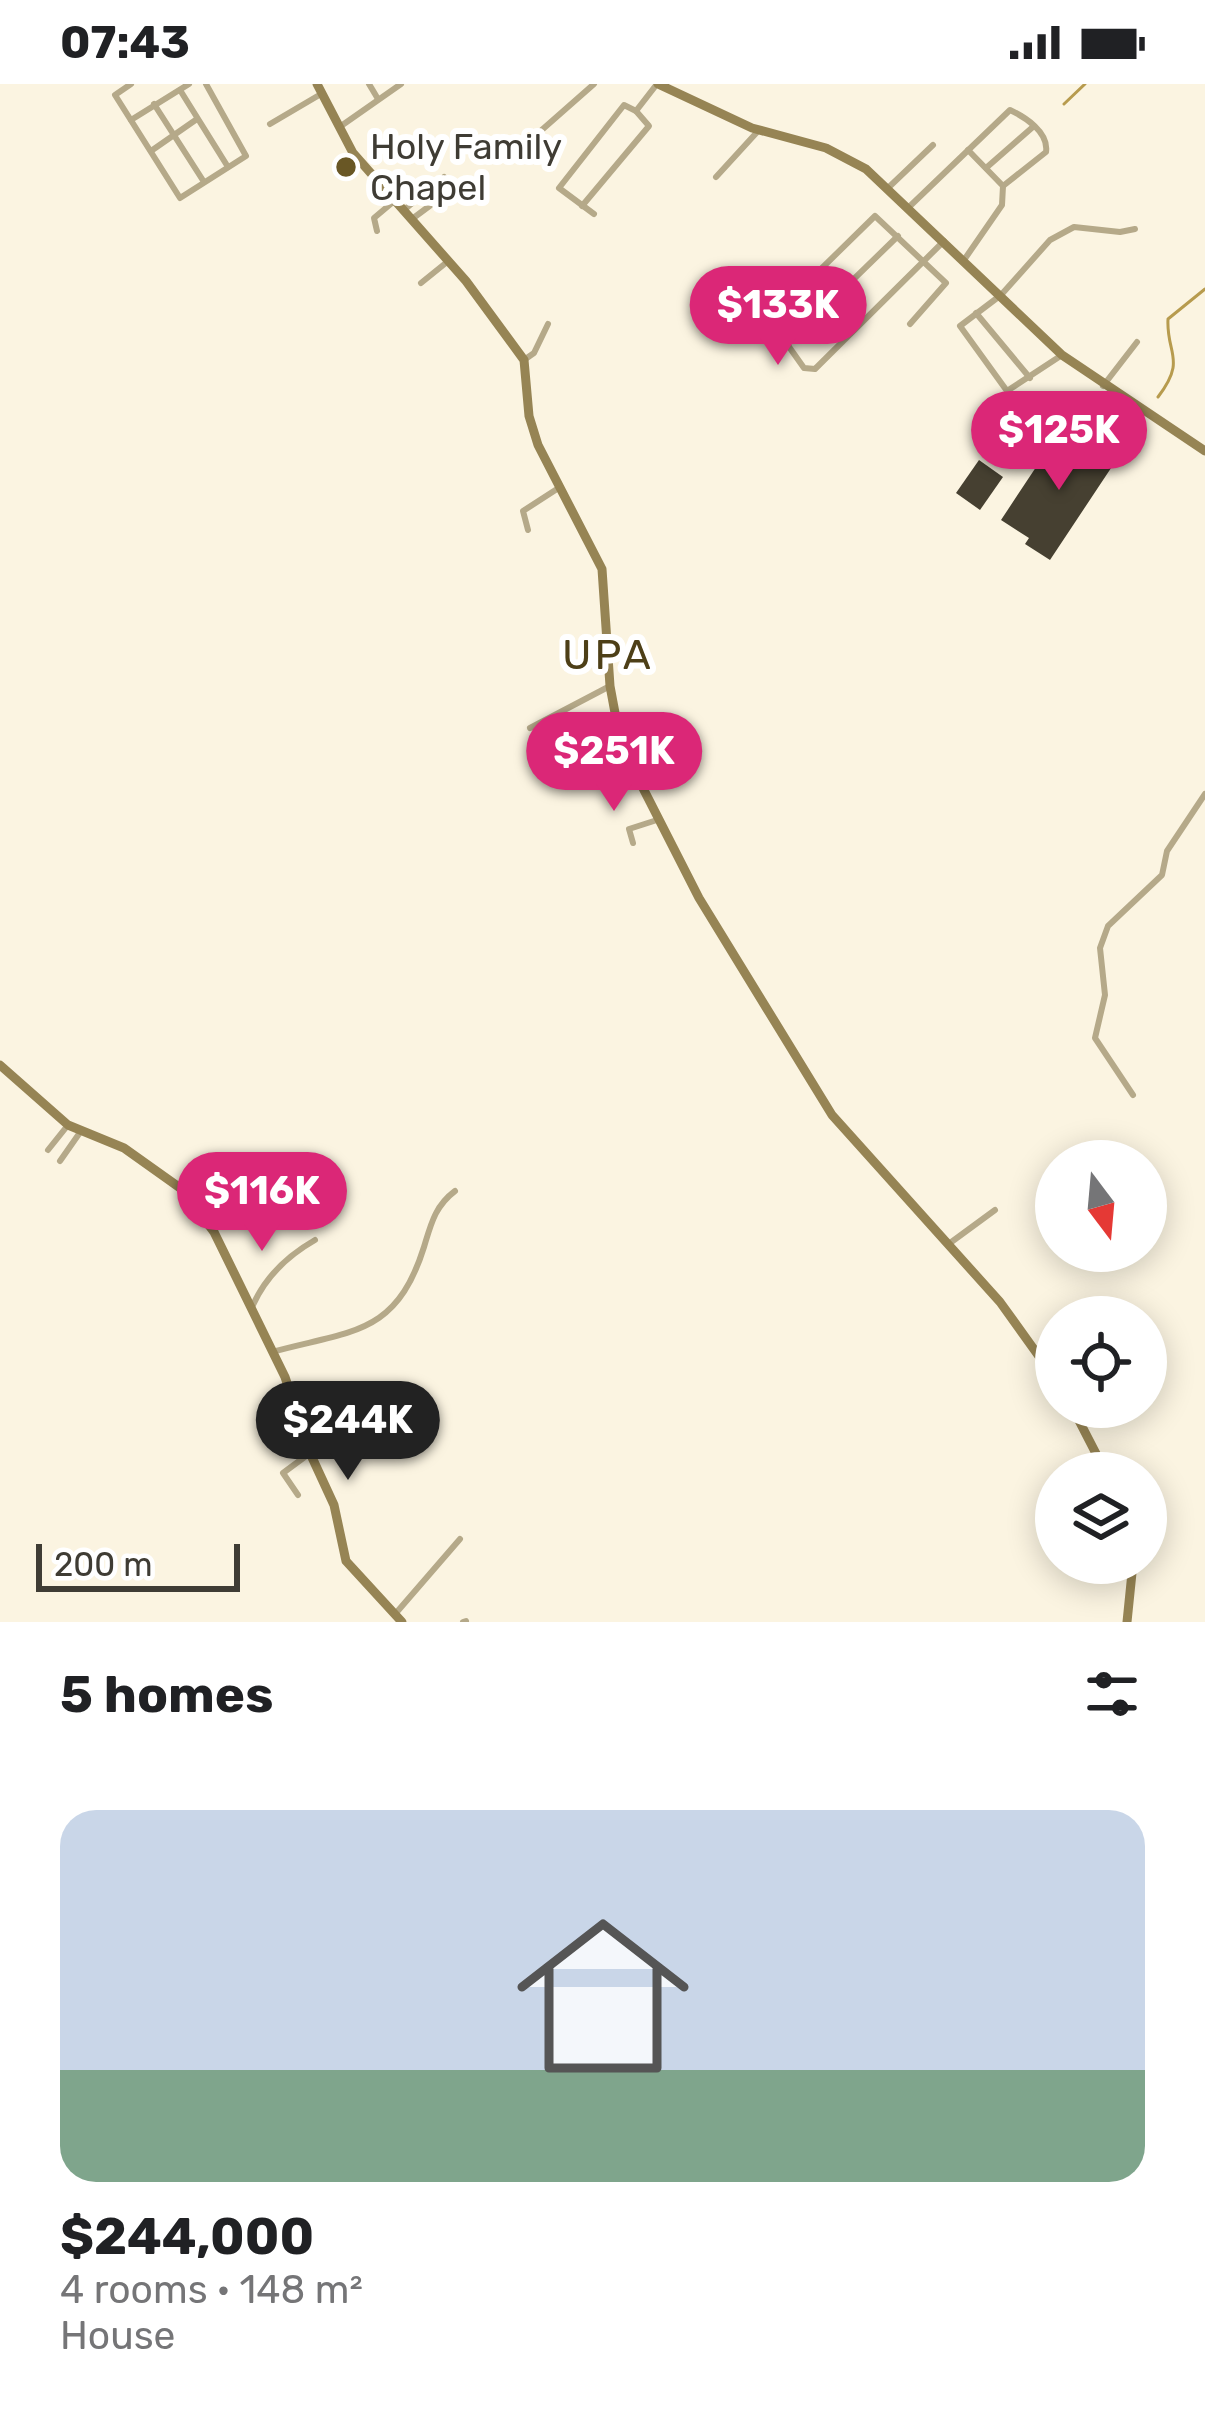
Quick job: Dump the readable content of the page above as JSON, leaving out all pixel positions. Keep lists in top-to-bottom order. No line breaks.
{"districts":["UPA"],"places":["Holy Family Chapel"],"scale_bar":"200 m","north":"bottom","page":{"status":"07:43","price":["$133K","$125K","$251K","$116K","$244K"],"scale":"200 m","heading":"5 homes","list":[{"name":"$244,000","note":"4 rooms · 148 m² · House"}]}}
